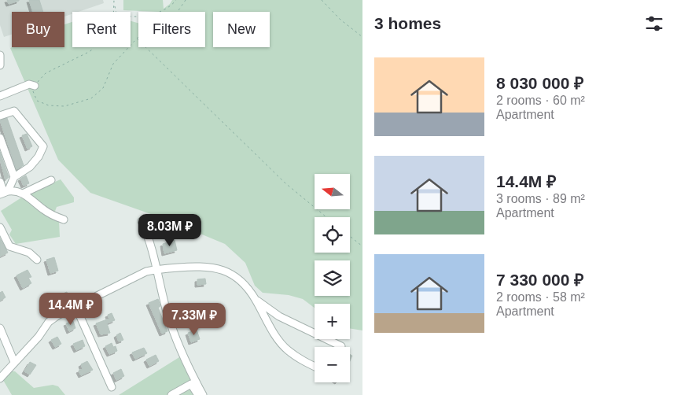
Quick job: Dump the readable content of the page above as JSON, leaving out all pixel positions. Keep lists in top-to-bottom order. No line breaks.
{"north":"left","page":{"heading":"3 homes","chip":["Buy","Rent","Filters","New"],"list":[{"name":"8 030 000 ₽","note":"2 rooms · 60 m² · Apartment"},{"name":"14.4M ₽","note":"3 rooms · 89 m² · Apartment"},{"name":"7 330 000 ₽","note":"2 rooms · 58 m² · Apartment"}],"map_buttons":["+","−"],"price":["8.03M ₽","14.4M ₽","7.33M ₽"]}}
